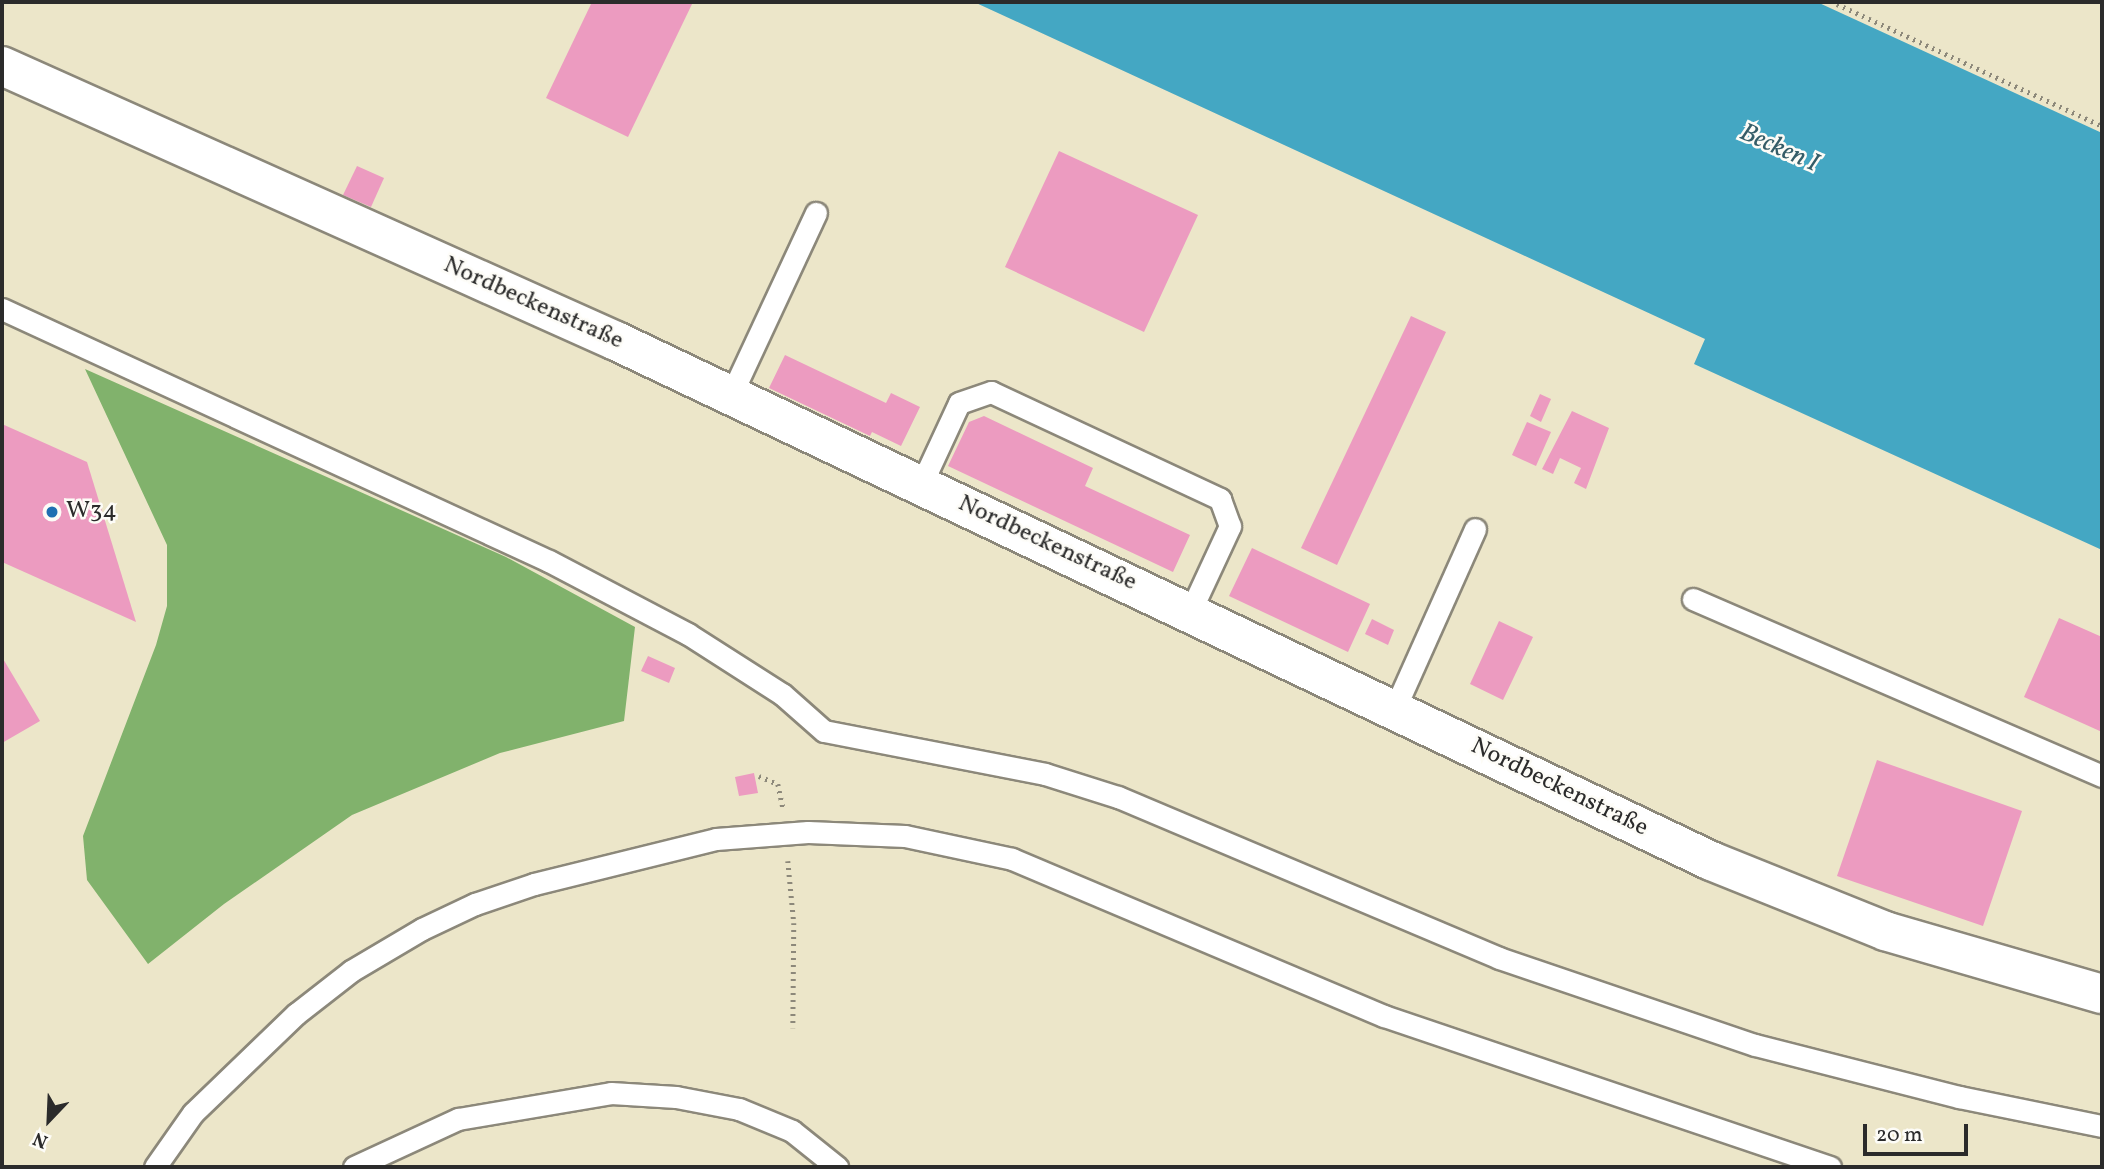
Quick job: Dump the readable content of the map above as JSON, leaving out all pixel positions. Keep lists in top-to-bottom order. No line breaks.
{"streets":{"street":["Nordbeckenstraße"]},"water":["Becken I"],"places":["W34"],"scale_bar":"20 m","north":"bottom left"}
